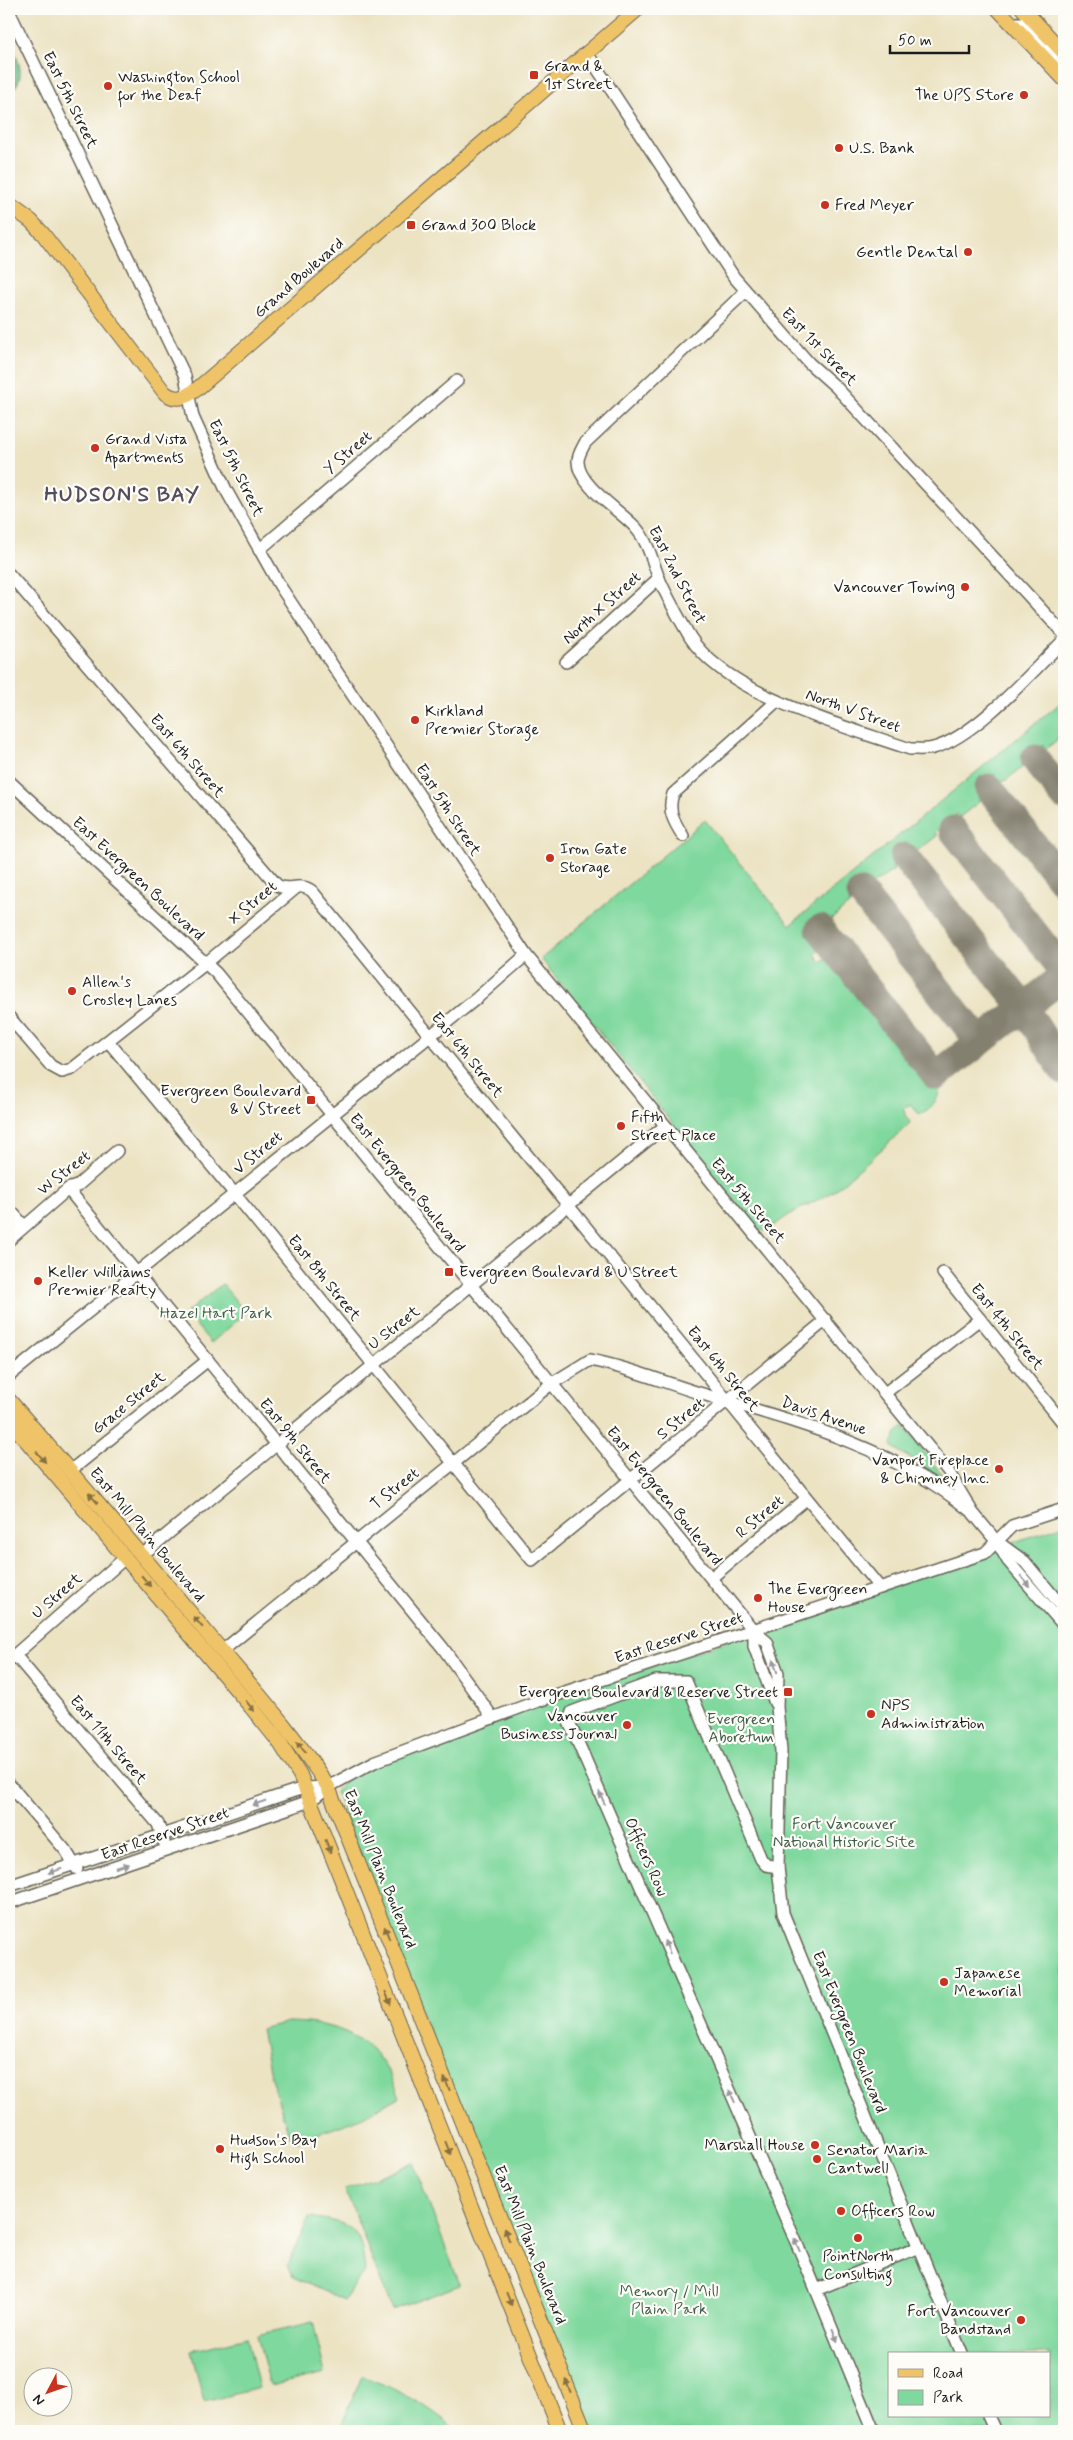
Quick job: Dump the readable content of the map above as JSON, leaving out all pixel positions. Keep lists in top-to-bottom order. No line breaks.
{"streets":{"main road":["Grand Boulevard","East Mill Plain Boulevard"],"street":["East 5th Street","East 1st Street","Y Street","East 2nd Street","North X Street","North V Street","East 6th Street","East Evergreen Boulevard","X Street","V Street","W Street","East 8th Street","East 4th Street","U Street","Grace Street","Davis Avenue","S Street","East 9th Street","T Street","R Street","East Reserve Street","East 11th Street","Officers Row"]},"crossings":[["East 5th Street","Grand Boulevard"],["East 5th Street","Y Street"],["East 5th Street","V Street"],["East 5th Street","U Street"],["East 5th Street","Davis Avenue"],["East 5th Street","S Street"],["East 5th Street","East Reserve Street"],["Grand Boulevard","East 1st Street"],["East 1st Street","East 2nd Street"],["East 2nd Street","North X Street"],["East 2nd Street","North V Street"],["East 6th Street","X Street"],["East 6th Street","V Street"],["East 6th Street","U Street"],["East 6th Street","Davis Avenue"],["East 6th Street","S Street"],["East 6th Street","R Street"],["East 6th Street","East Reserve Street"],["East Evergreen Boulevard","X Street"],["East Evergreen Boulevard","V Street"],["East Evergreen Boulevard","U Street"],["East Evergreen Boulevard","S Street"],["East Evergreen Boulevard","T Street"],["East Evergreen Boulevard","R Street"],["East Evergreen Boulevard","East Reserve Street"],["East Evergreen Boulevard","Officers Row"],["X Street","East 8th Street"],["V Street","East 8th Street"],["V Street","East 9th Street"],["W Street","East 9th Street"],["East 8th Street","U Street"],["East 8th Street","S Street"],["East 8th Street","T Street"],["U Street","East 9th Street"],["U Street","East Mill Plain Boulevard"],["U Street","East 11th Street"],["Grace Street","East 9th Street"],["Grace Street","East Mill Plain Boulevard"],["Davis Avenue","S Street"],["Davis Avenue","T Street"],["East 9th Street","T Street"],["East 9th Street","East Reserve Street"],["T Street","East Mill Plain Boulevard"],["East Mill Plain Boulevard","East Reserve Street"],["East Reserve Street","East 11th Street"]],"districts":["HUDSON'S BAY"],"parks":["Hazel Hart Park","Evergreen Aboretum","Fort Vancouver National Historic Site","Memory / Mill Plain Park"],"places":{"transit":["Grand & 1st Street","Grand 300 Block","Evergreen Boulevard & V Street","Evergreen Boulevard & U Street","Evergreen Boulevard & Reserve Street"],"other":["Washington School for the Deaf","The UPS Store","U.S. Bank","Fred Meyer","Gentle Dental","Grand Vista Apartments","Vancouver Towing","Kirkland Premier Storage","Iron Gate Storage","Allen's Crosley Lanes","Fifth Street Place","Keller Williams Premier Realty","Vanport Fireplace & Chimney Inc.","The Evergreen House","NPS Administration","Vancouver Business Journal","Japanese Memorial","Marshall House","Hudson's Bay High School","Senator Maria Cantwell","Officers Row","PointNorth Consulting","Fort Vancouver Bandstand"]},"legend":["Road","Park"],"scale_bar":"50 m","north":"bottom left"}
